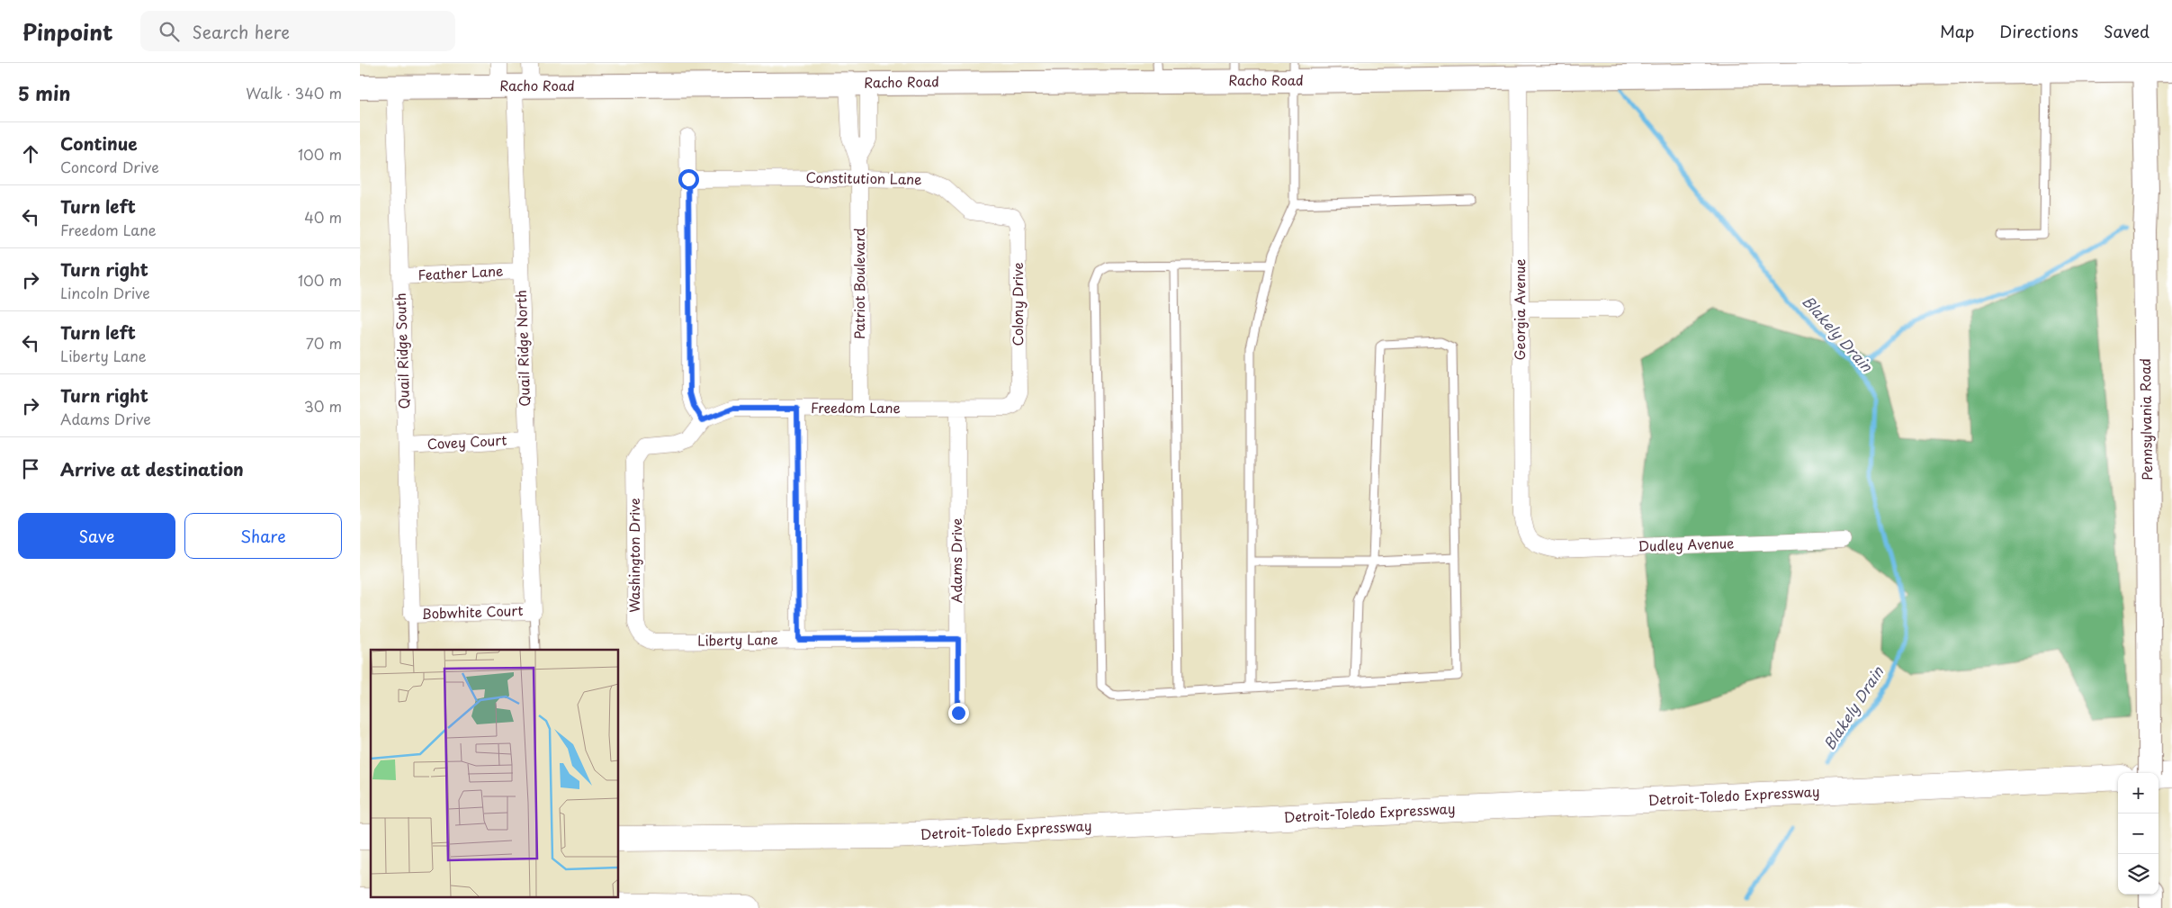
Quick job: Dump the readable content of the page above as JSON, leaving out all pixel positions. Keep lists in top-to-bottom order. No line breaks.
{"streets":{"highway":["Detroit-Toledo Expressway"],"street":["Racho Road","Constitution Lane","Feather Lane","Patriot Boulevard","Colony Drive","Georgia Avenue","Quail Ridge North","Quail Ridge South","Freedom Lane","Pennsylvania Road","Covey Court","Dudley Avenue","Washington Drive","Adams Drive","Bobwhite Court","Liberty Lane"]},"crossings":[["Racho Road","Patriot Boulevard"],["Racho Road","Georgia Avenue"],["Racho Road","Quail Ridge North"],["Racho Road","Quail Ridge South"],["Racho Road","Pennsylvania Road"],["Constitution Lane","Patriot Boulevard"],["Constitution Lane","Colony Drive"],["Feather Lane","Quail Ridge North"],["Feather Lane","Quail Ridge South"],["Patriot Boulevard","Freedom Lane"],["Colony Drive","Freedom Lane"],["Georgia Avenue","Dudley Avenue"],["Quail Ridge North","Covey Court"],["Quail Ridge North","Bobwhite Court"],["Quail Ridge South","Covey Court"],["Quail Ridge South","Bobwhite Court"],["Freedom Lane","Washington Drive"],["Freedom Lane","Adams Drive"],["Washington Drive","Liberty Lane"],["Adams Drive","Liberty Lane"]],"water":["Blakely Drain"],"page":{"header":"Pinpoint","search":"Search here","nav":["Map","Directions","Saved"],"heading":["5 min","Walk · 340 m"],"list":[["Continue","Concord Drive","100 m"],["Turn left","Freedom Lane","40 m"],["Turn right","Lincoln Drive","100 m"],["Turn left","Liberty Lane","70 m"],["Turn right","Adams Drive","30 m"],"Arrive at destination"],"buttons":["Save","Share"],"map_buttons":["+","−"]}}
